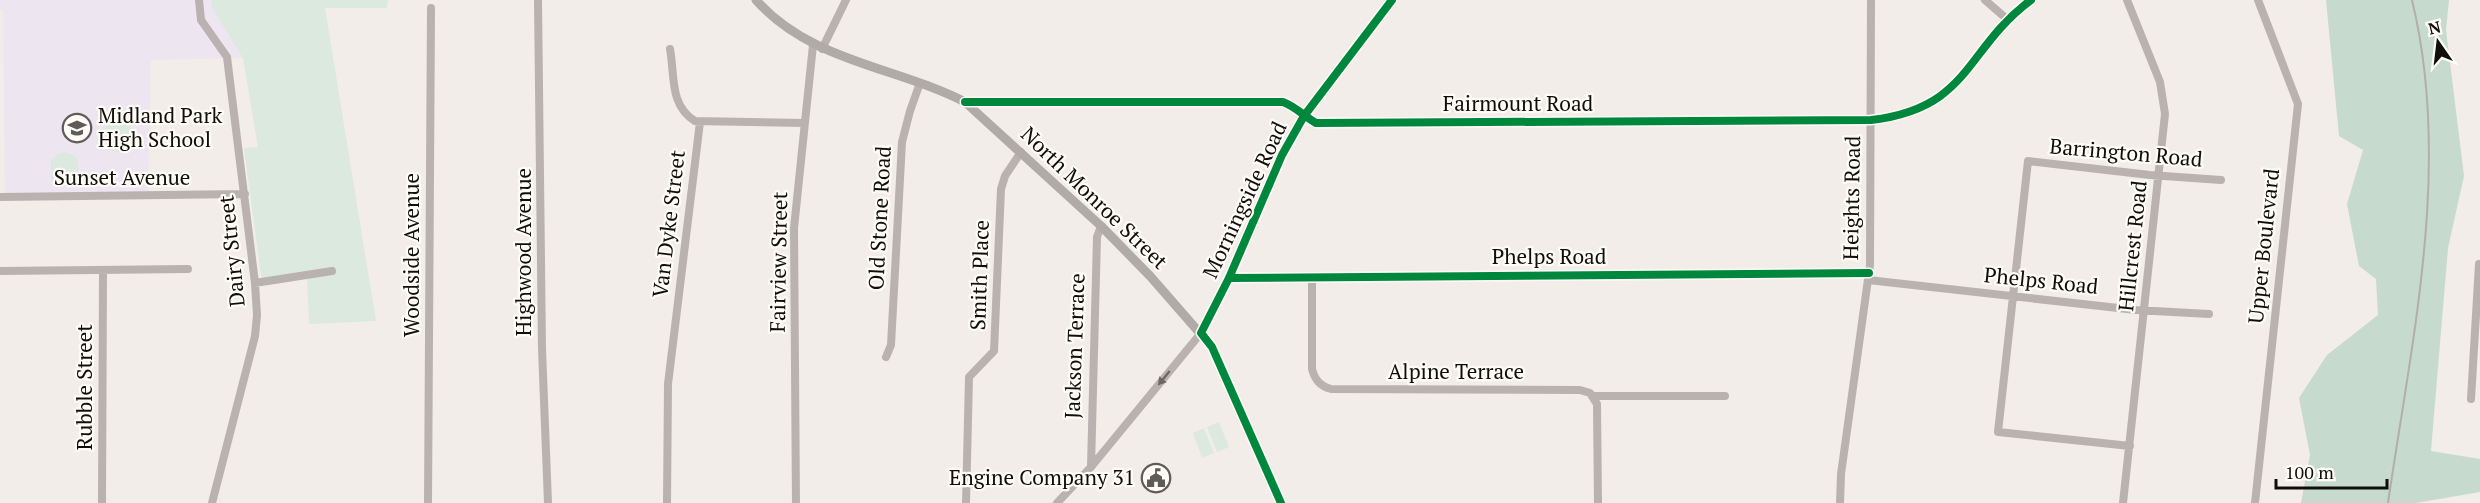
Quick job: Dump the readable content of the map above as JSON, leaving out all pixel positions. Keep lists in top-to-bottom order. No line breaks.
{"streets":{"main road":["North Monroe Street"],"street":["Fairmount Road","Barrington Road","Sunset Avenue","Heights Road","Morningside Road","Old Stone Road","Van Dyke Street","Hillcrest Road","Upper Boulevard","Dairy Street","Highwood Avenue","Woodside Avenue","Phelps Road","Fairview Street","Smith Place","Jackson Terrace","Alpine Terrace","Rubble Street"]},"crossings":[["Fairmount Road","North Monroe Street"],["Fairmount Road","Heights Road"],["Fairmount Road","Morningside Road"],["Barrington Road","Hillcrest Road"],["Barrington Road","Phelps Road"],["Sunset Avenue","Dairy Street"],["North Monroe Street","Morningside Road"],["North Monroe Street","Old Stone Road"],["North Monroe Street","Fairview Street"],["North Monroe Street","Smith Place"],["North Monroe Street","Jackson Terrace"],["Heights Road","Phelps Road"],["Morningside Road","Phelps Road"],["Morningside Road","Jackson Terrace"],["Van Dyke Street","Fairview Street"],["Hillcrest Road","Phelps Road"],["Phelps Road","Alpine Terrace"]],"places":{"school or university":["Midland Park High School"],"public building":["Engine Company 31"]},"scale_bar":"100 m","north":"top"}
